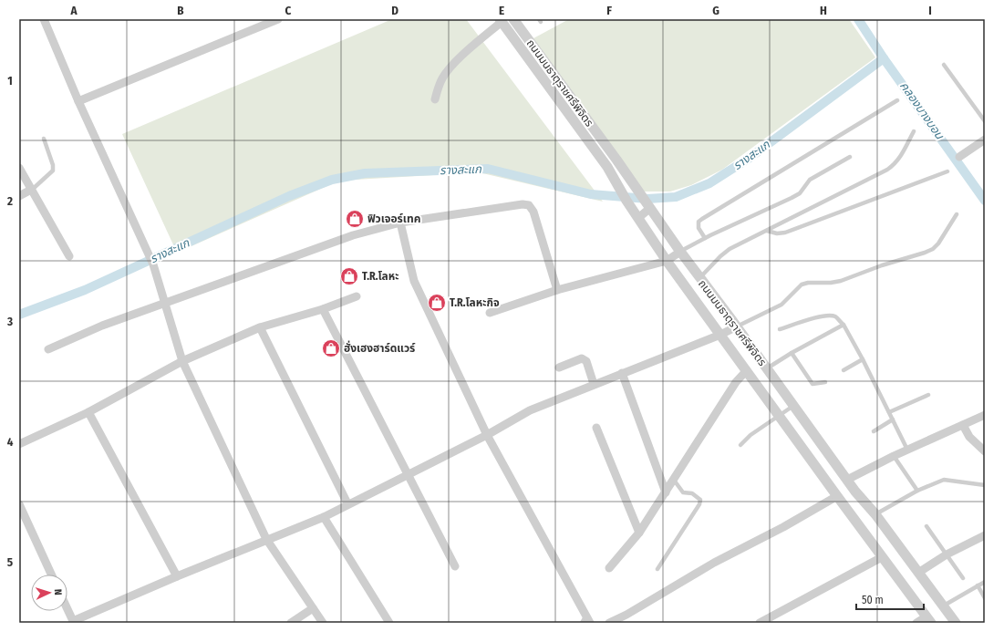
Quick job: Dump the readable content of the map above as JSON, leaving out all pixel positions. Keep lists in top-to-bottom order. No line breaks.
{"streets":{"street":["ถนนมนธาตุราชศรีพิจิตร"]},"water":["คลองบางบอน","รางสะแก"],"places":{"shop":["ฟิวเจอร์เทค","T.R.โลหะ","T.R.โลหะกิจ","ฮั่งเฮงฮาร์ดแวร์"]},"scale_bar":"50 m","north":"right","grid":{"columns":["A","B","C","D","E","F","G","H","I"],"rows":["1","2","3","4","5"]}}
